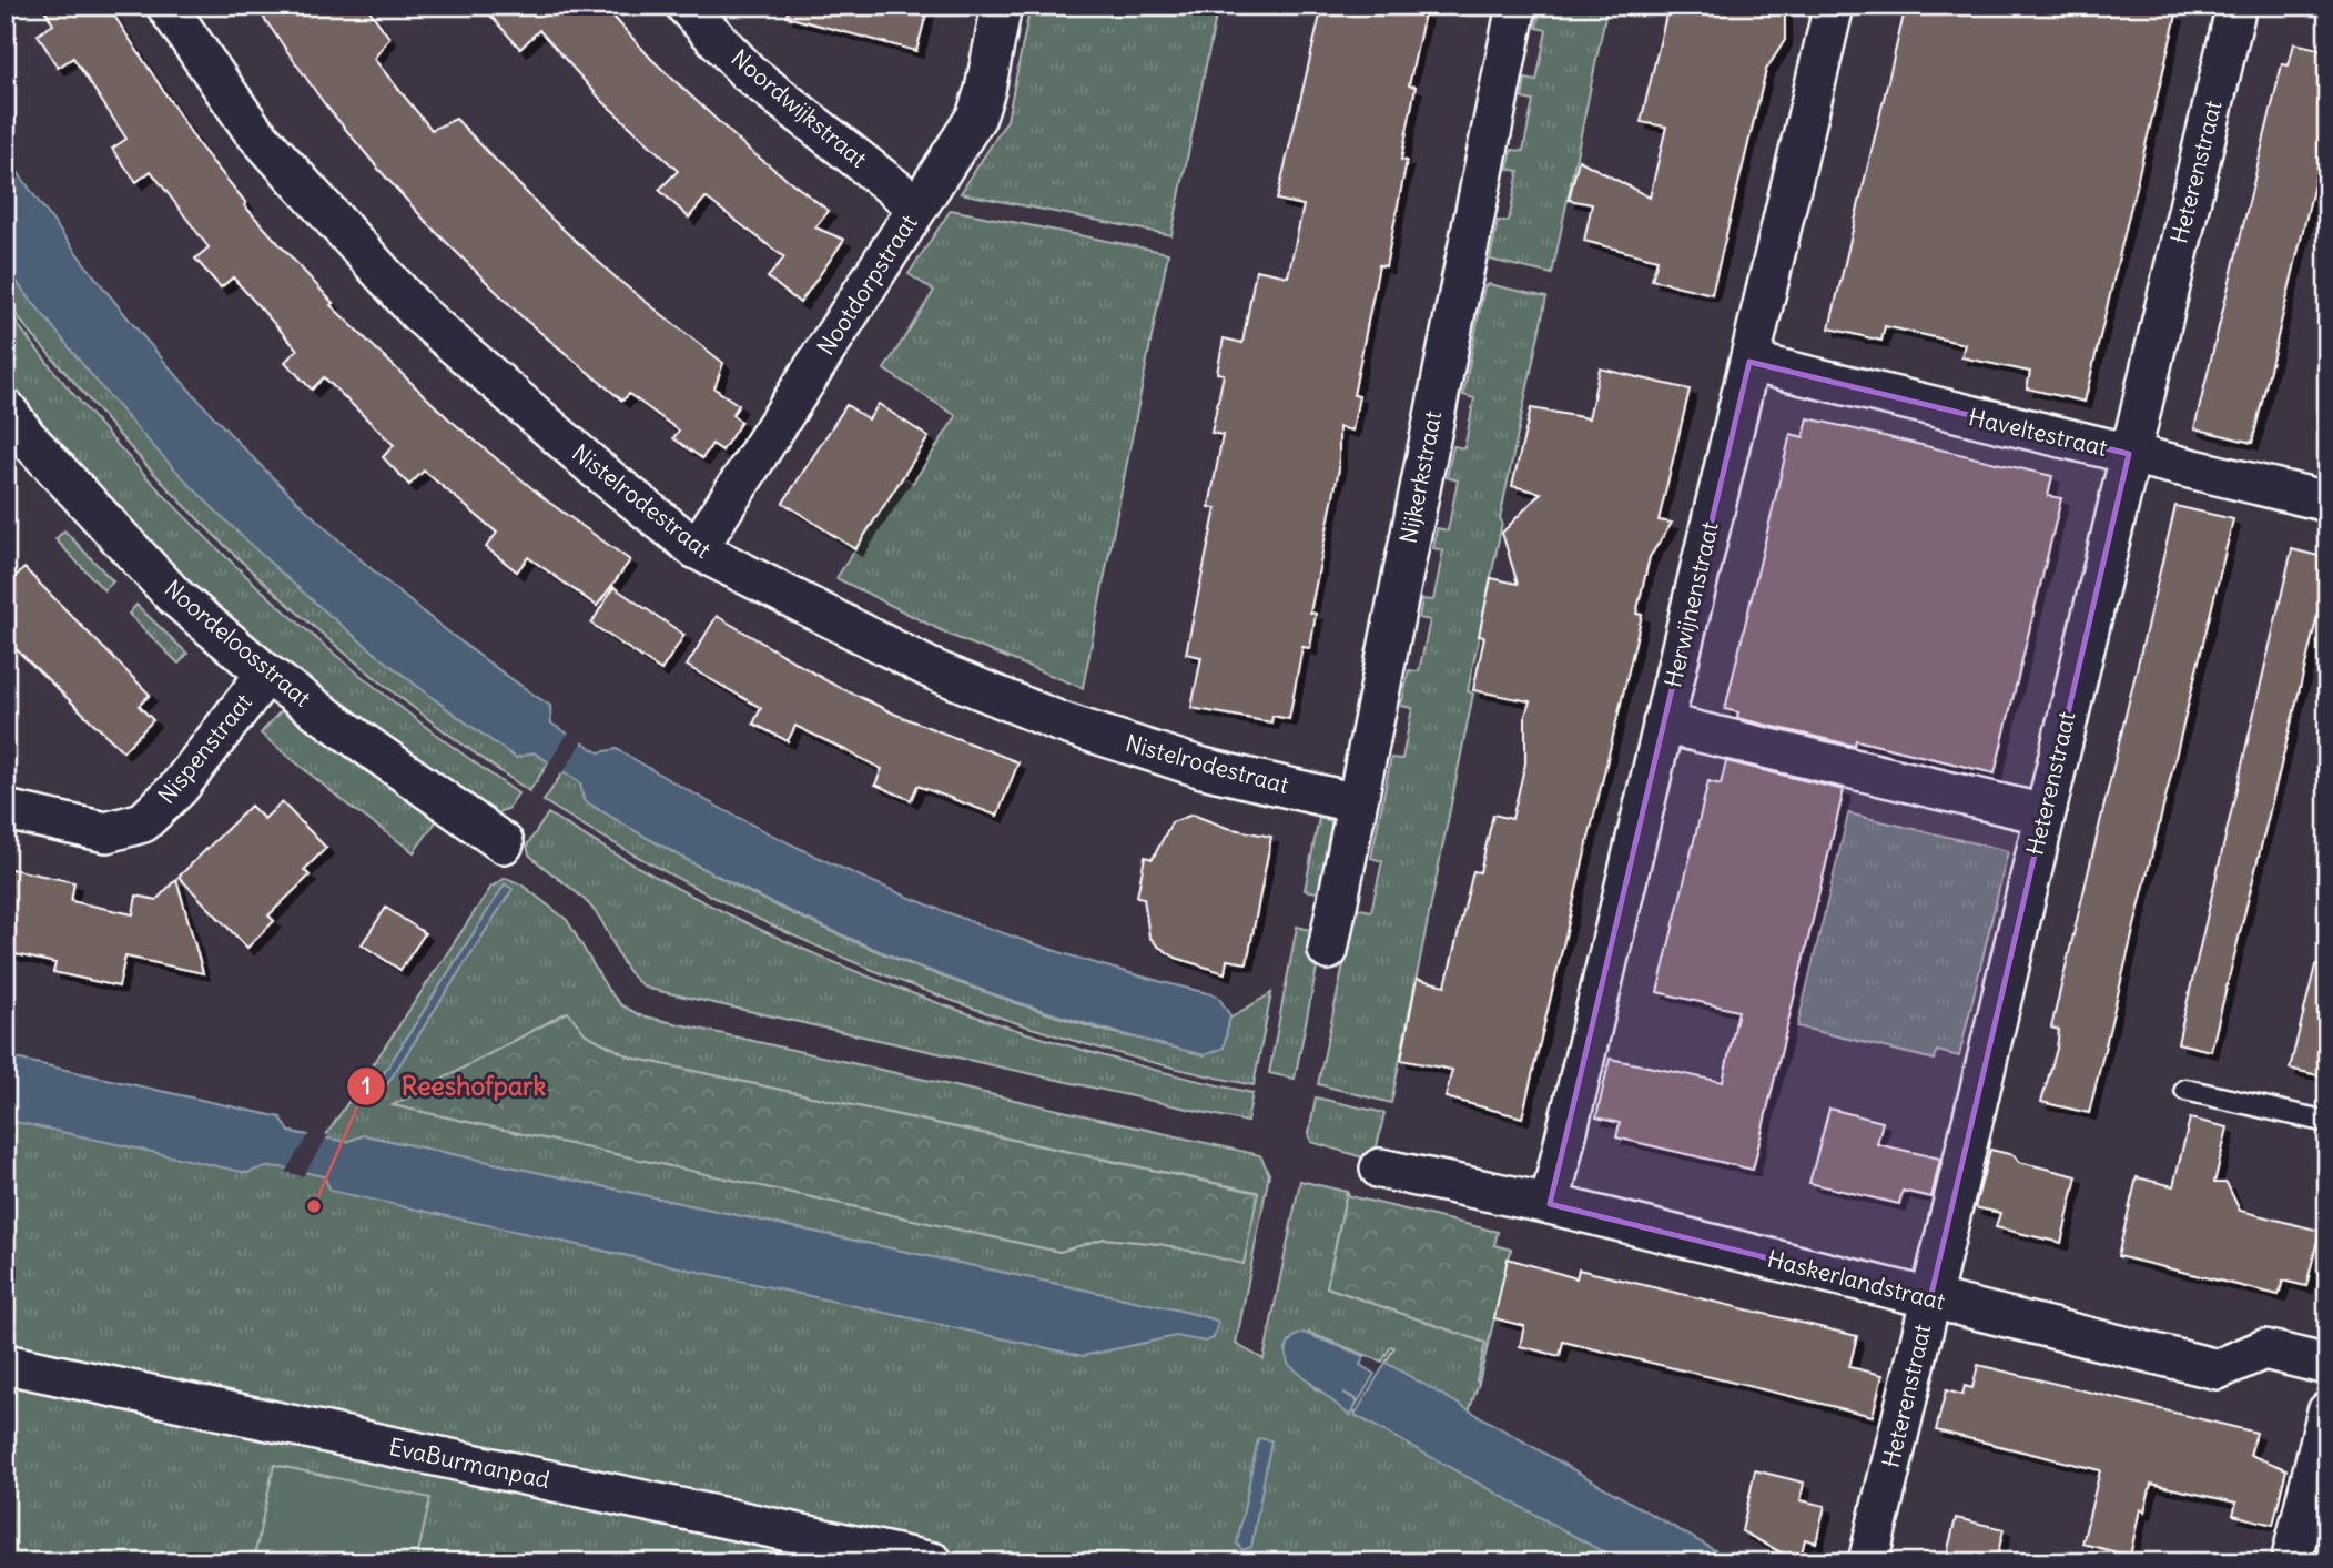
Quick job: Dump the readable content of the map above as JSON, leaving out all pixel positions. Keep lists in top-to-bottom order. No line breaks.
{"streets":{"street":["Noordwijkstraat","Heterenstraat","Nootdorpstraat","Haveltestraat","Nijkerkstraat","Nistelrodestraat","Herwijnenstraat","Noordeloosstraat","Nispenstraat","Haskerlandstraat","EvaBurmanpad"]},"crossings":[["Noordwijkstraat","Nootdorpstraat"],["Heterenstraat","Haveltestraat"],["Heterenstraat","Haskerlandstraat"],["Nootdorpstraat","Nistelrodestraat"],["Haveltestraat","Herwijnenstraat"],["Nijkerkstraat","Nistelrodestraat"],["Herwijnenstraat","Haskerlandstraat"],["Noordeloosstraat","Nispenstraat"]],"places":["Reeshofpark"]}
